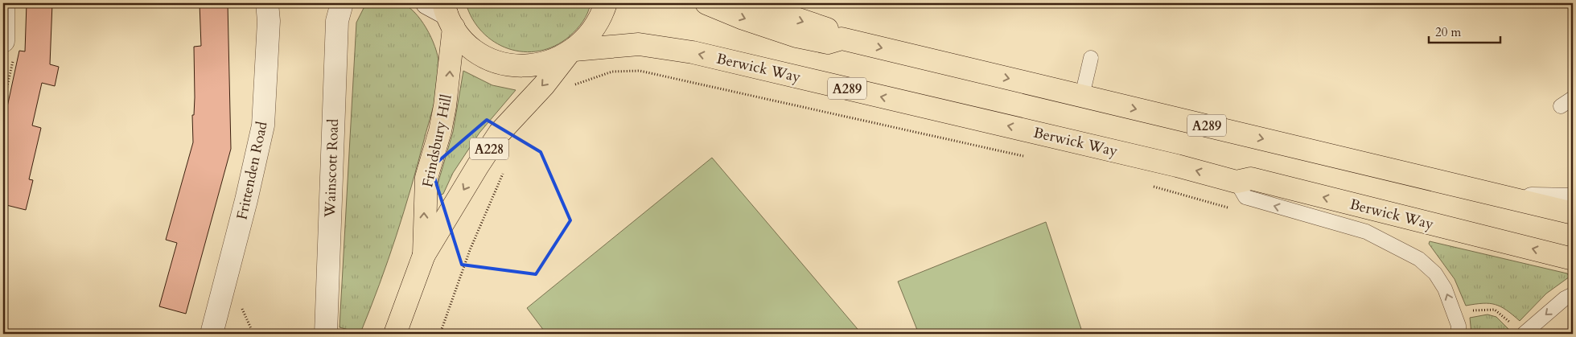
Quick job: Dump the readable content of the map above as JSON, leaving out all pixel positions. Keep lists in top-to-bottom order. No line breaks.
{"streets":{"main road":["Berwick Way","A289","Frindsbury Hill","A228"],"street":["Wainscott Road","Frittenden Road"]},"crossings":[["Berwick Way","Frindsbury Hill"],["Berwick Way","A228"],["Frindsbury Hill","A228"]],"scale_bar":"20 m"}
